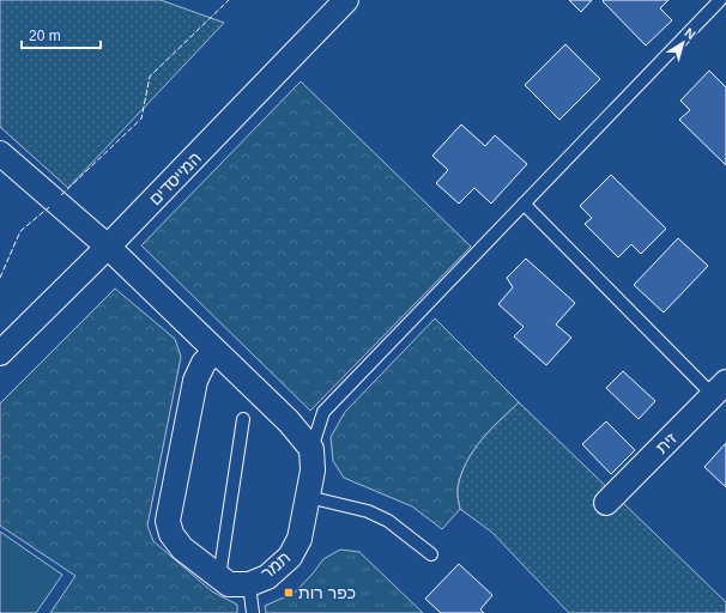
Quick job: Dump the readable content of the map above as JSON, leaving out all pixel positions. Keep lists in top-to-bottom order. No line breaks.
{"streets":{"street":["המייסדים","זית","תמר"]},"places":{"transit":["כפר רות"]},"scale_bar":"20 m","north":"top right"}
